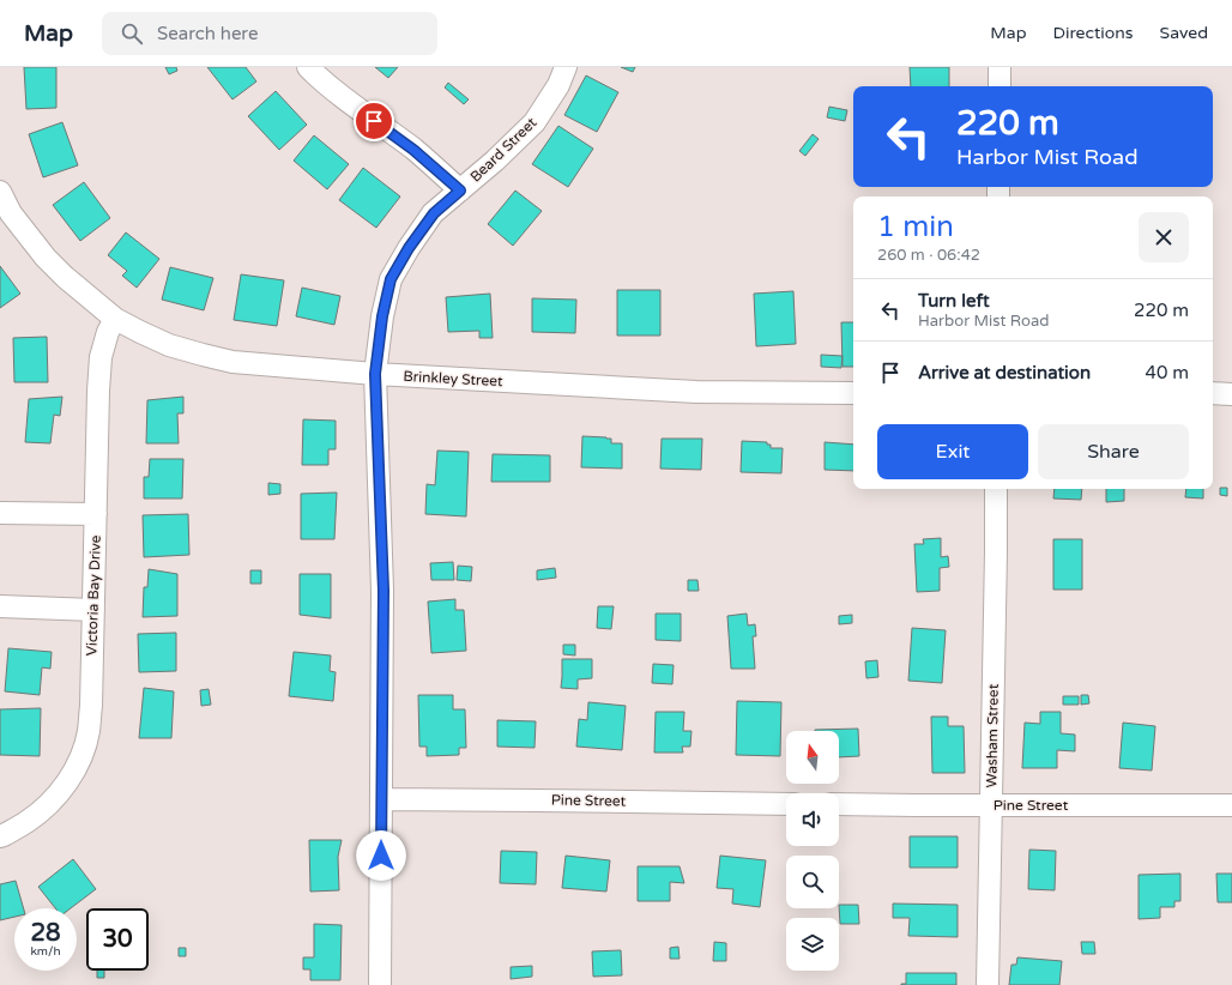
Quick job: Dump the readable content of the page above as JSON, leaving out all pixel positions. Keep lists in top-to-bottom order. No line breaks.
{"streets":{"street":["Beard Street","Brinkley Street","Victoria Bay Drive","Washam Street","Pine Street"]},"crossings":[["Beard Street","Brinkley Street"],["Beard Street","Pine Street"],["Brinkley Street","Victoria Bay Drive"],["Washam Street","Pine Street"]],"north":"top","page":{"header":"Map","search":"Search here","nav":["Map","Directions","Saved"],"turn":["220 m","Harbor Mist Road"],"heading":["1 min","260 m · 06:42"],"list":[{"name":"Turn left","note":"Harbor Mist Road","value":"220 m"},{"name":"Arrive at destination","value":"40 m"}],"buttons":["Exit","Share"],"speed":"28 km/h","limit":"30"}}
